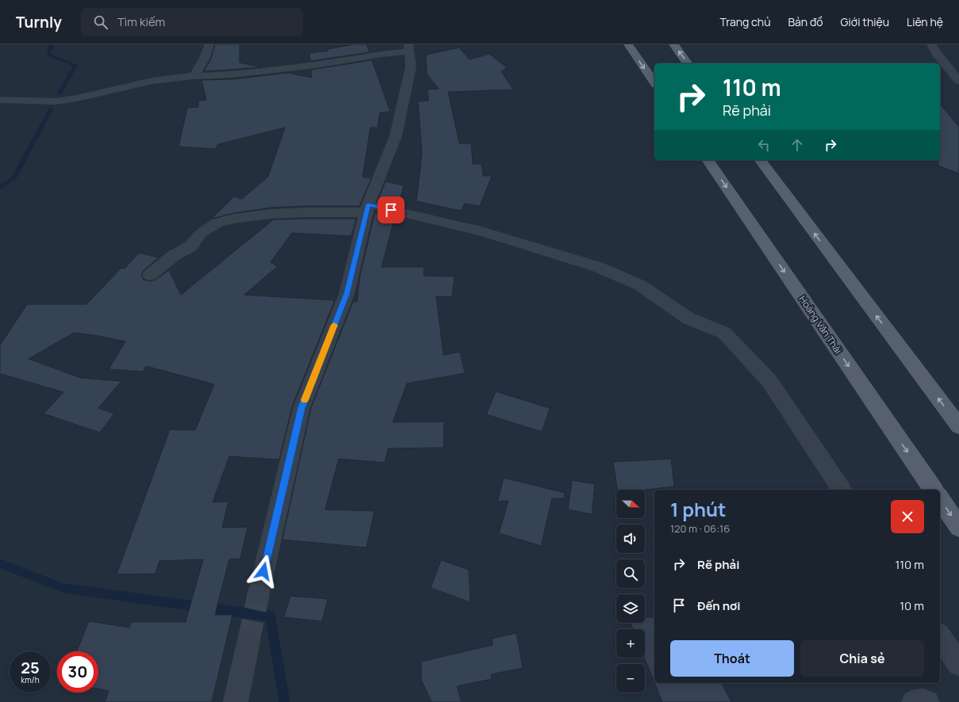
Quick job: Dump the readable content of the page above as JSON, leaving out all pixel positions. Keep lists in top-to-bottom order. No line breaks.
{"streets":{"main road":["Hoàng Văn Thái"]},"north":"right","page":{"header":"Turnly","search":"Tìm kiếm","nav":["Trang chủ","Bản đồ","Giới thiệu","Liên hệ"],"turn":["110 m","Rẽ phải"],"map_buttons":["+","−"],"heading":["1 phút","120 m · 06:16"],"list":[{"name":"Rẽ phải","value":"110 m"},{"name":"Đến nơi","value":"10 m"}],"buttons":["Thoát","Chia sẻ"],"speed":"25 km/h","limit":"30"}}
